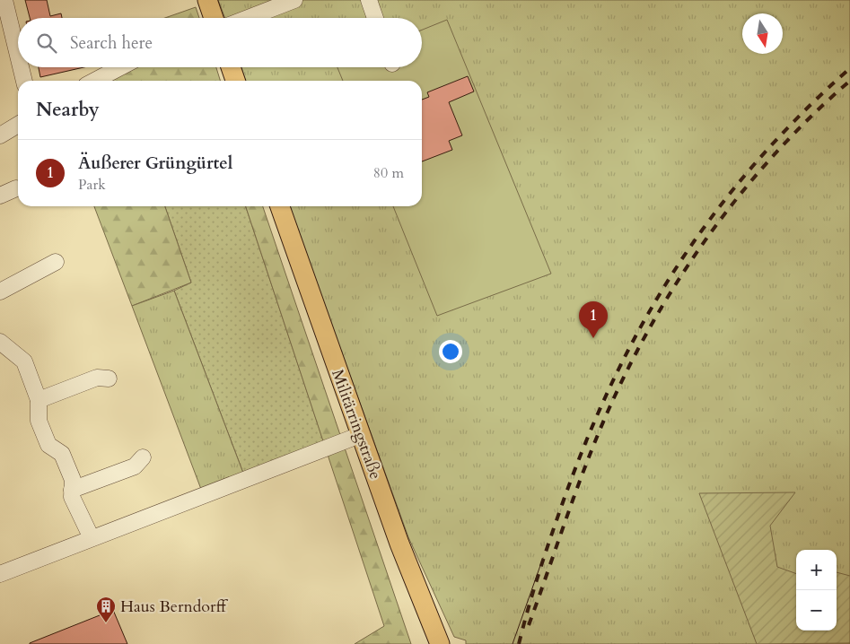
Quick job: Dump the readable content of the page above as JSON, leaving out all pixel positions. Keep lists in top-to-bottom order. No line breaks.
{"streets":{"main road":["Militärringstraße"]},"places":{"building":["Haus Berndorff"]},"north":"bottom","page":{"search":"Search here","heading":"Nearby","list":[{"mark":"1","name":"Äußerer Grüngürtel","note":"Park","value":"80 m"}],"pins":"1","map_buttons":["+","−"]}}
